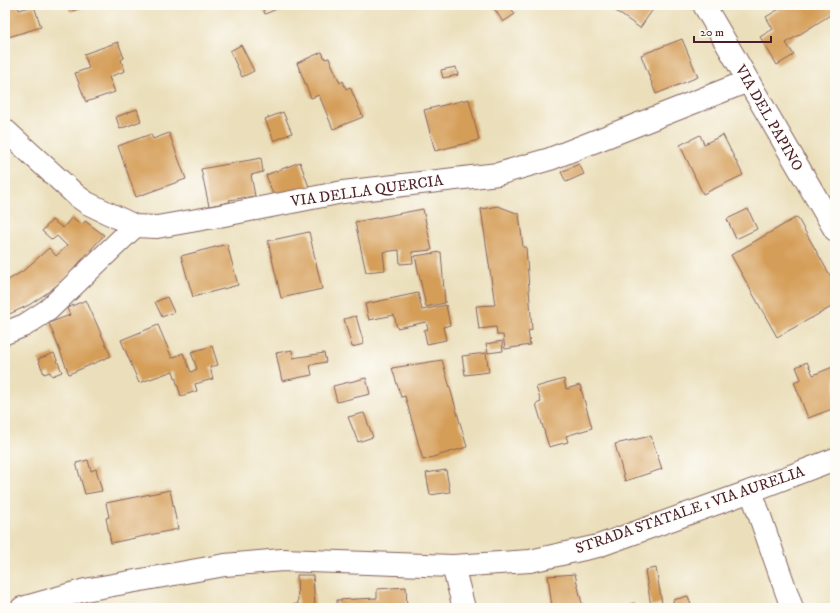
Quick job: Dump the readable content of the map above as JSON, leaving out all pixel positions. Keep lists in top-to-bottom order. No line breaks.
{"streets":{"street":["VIA DEL PAPINO","VIA DELLA QUERCIA","STRADA STATALE 1 VIA AURELIA"]},"crossings":[["VIA DEL PAPINO","VIA DELLA QUERCIA"]],"scale_bar":"20 m"}
